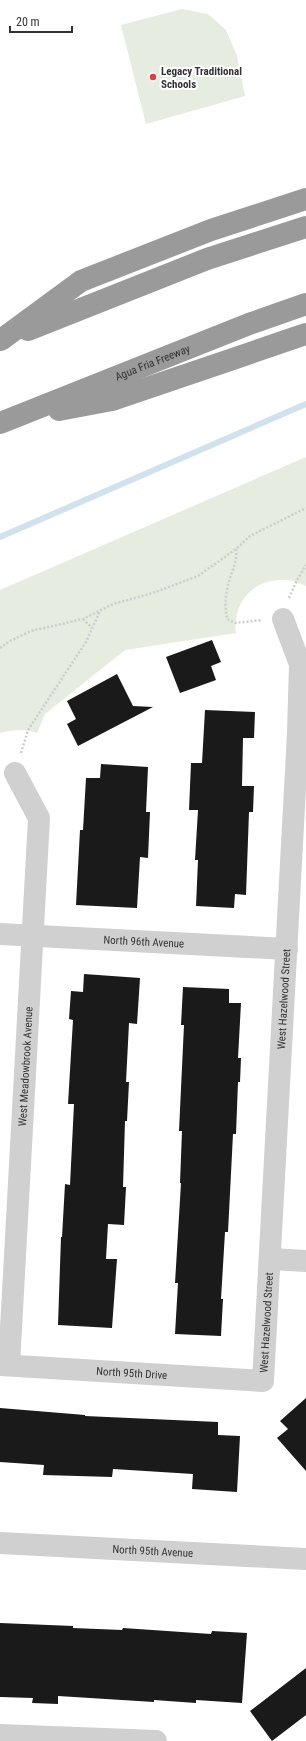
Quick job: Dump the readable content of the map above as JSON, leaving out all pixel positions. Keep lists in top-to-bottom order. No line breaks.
{"streets":{"highway":["Agua Fria Freeway"],"street":["North 96th Avenue","West Hazelwood Street","West Meadowbrook Avenue","North 95th Drive","North 95th Avenue"]},"crossings":[["North 96th Avenue","West Hazelwood Street"],["North 96th Avenue","West Meadowbrook Avenue"],["West Hazelwood Street","North 95th Drive"],["West Meadowbrook Avenue","North 95th Drive"]],"places":["Legacy Traditional Schools"],"scale_bar":"20 m"}
